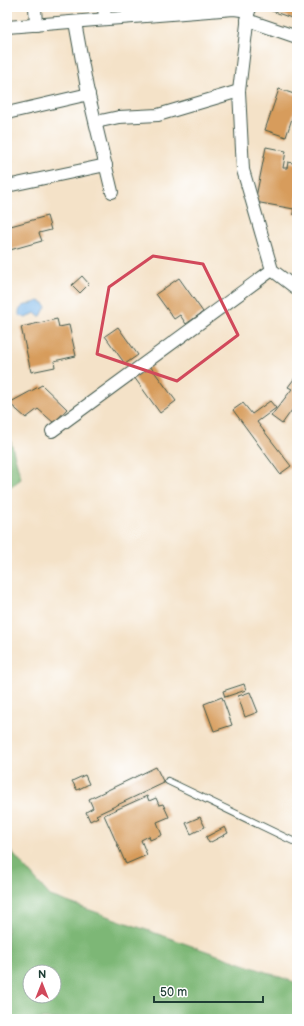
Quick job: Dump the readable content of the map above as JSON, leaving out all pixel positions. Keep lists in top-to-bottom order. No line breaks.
{"scale_bar":"50 m","north":"top"}
